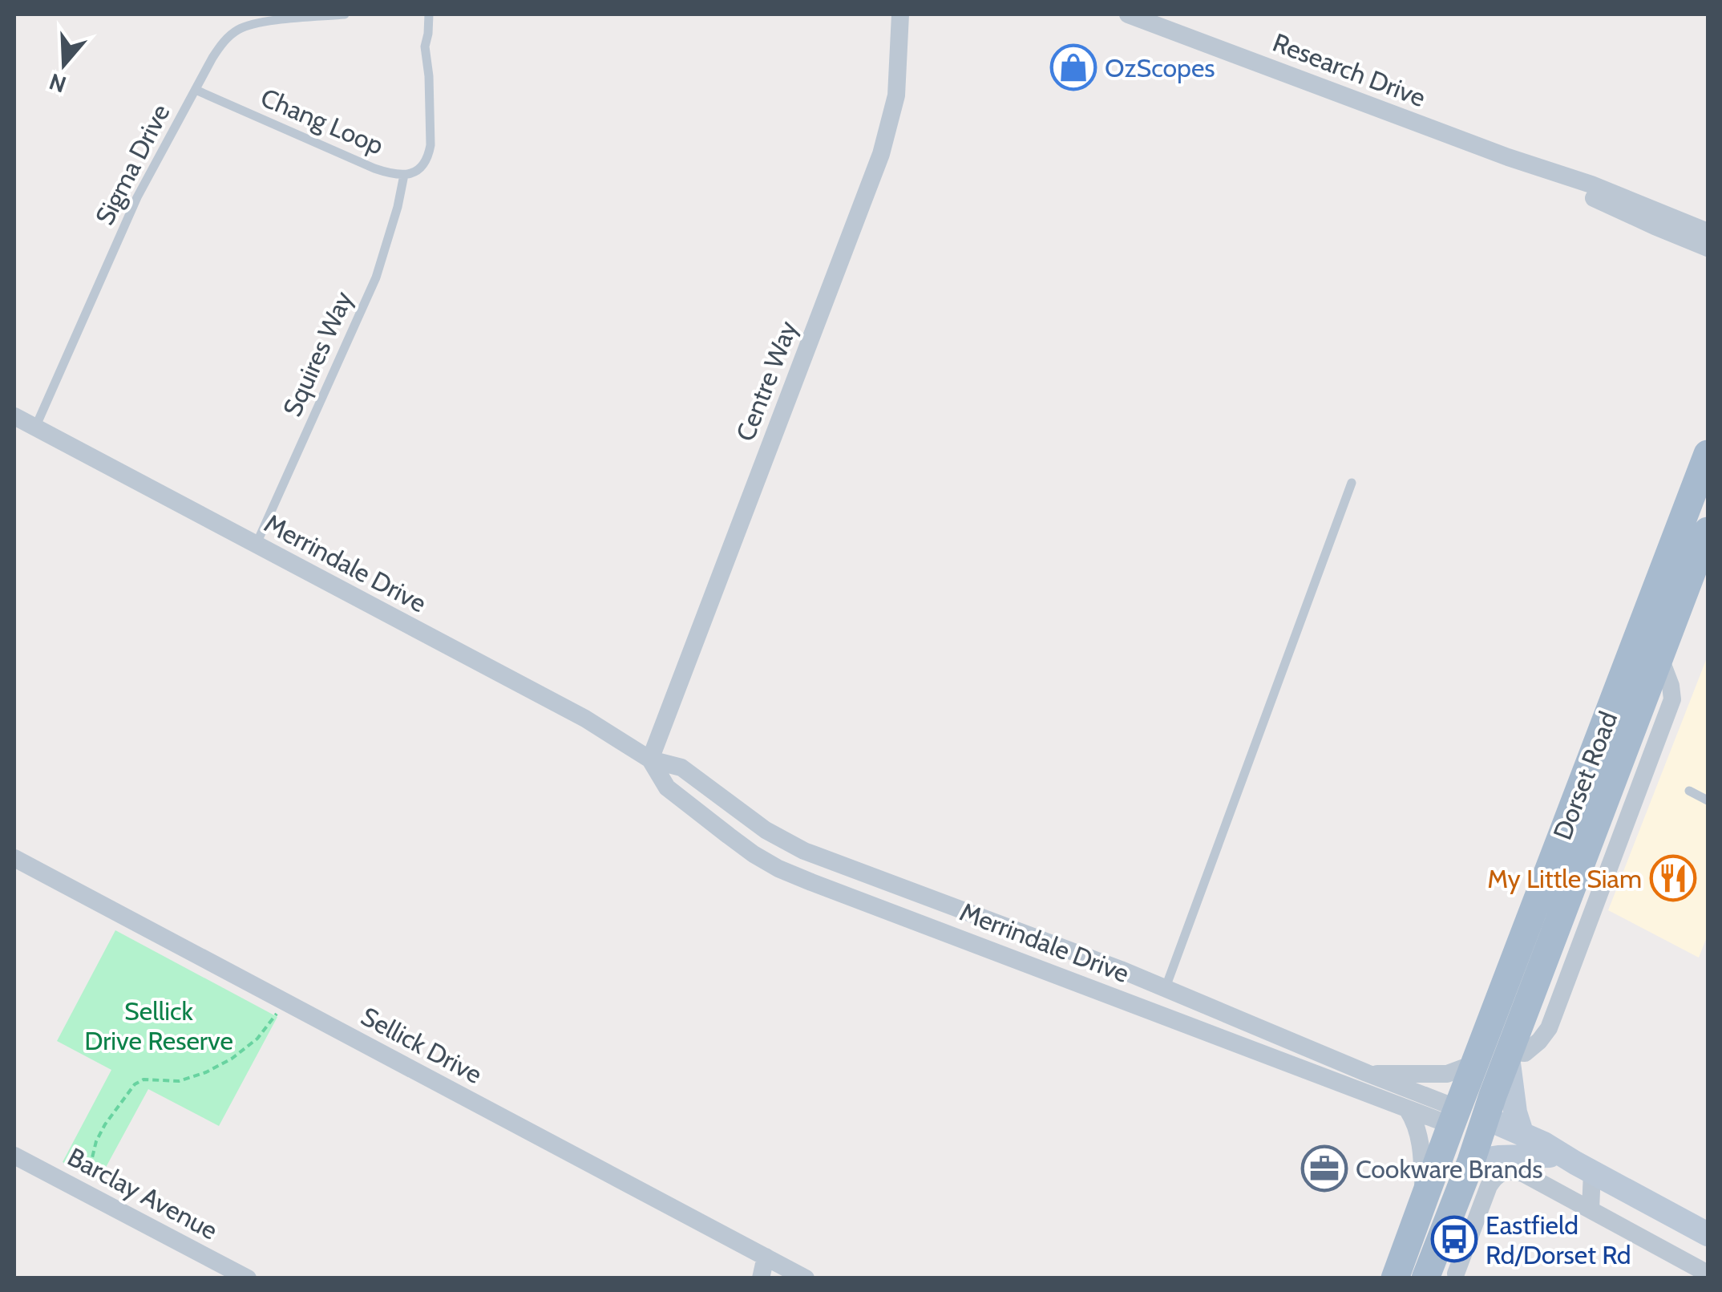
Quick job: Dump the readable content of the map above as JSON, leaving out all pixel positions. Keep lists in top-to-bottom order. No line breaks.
{"streets":{"main road":["Dorset Road"],"street":["Research Drive","Centre Way","Merrindale Drive","Sellick Drive","Barclay Avenue"],"lane":["Chang Loop","Sigma Drive","Squires Way"]},"crossings":[["Chang Loop","Sigma Drive"],["Chang Loop","Squires Way"],["Sigma Drive","Merrindale Drive"],["Squires Way","Merrindale Drive"],["Centre Way","Merrindale Drive"],["Merrindale Drive","Dorset Road"]],"parks":["Sellick Drive Reserve"],"places":{"shop":["OzScopes"],"restaurant":["My Little Siam"],"office":["Cookware Brands"],"bus stop":["Eastfield Rd/Dorset Rd"]},"north":"bottom"}
